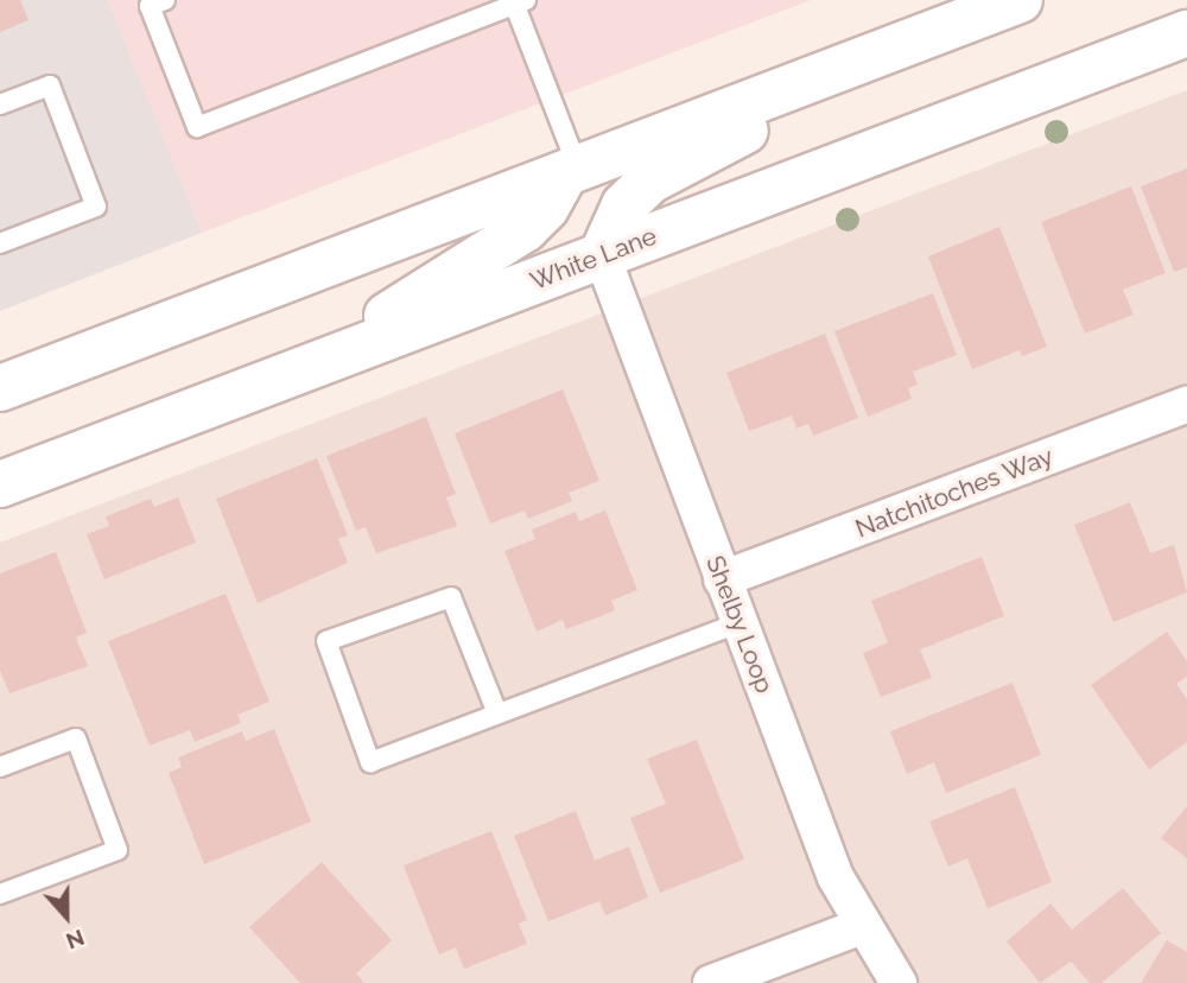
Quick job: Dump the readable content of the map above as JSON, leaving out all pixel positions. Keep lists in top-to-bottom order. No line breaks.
{"streets":{"main road":["White Lane"],"street":["Natchitoches Way","Shelby Loop"]},"crossings":[["White Lane","Shelby Loop"],["Natchitoches Way","Shelby Loop"]],"north":"bottom"}
